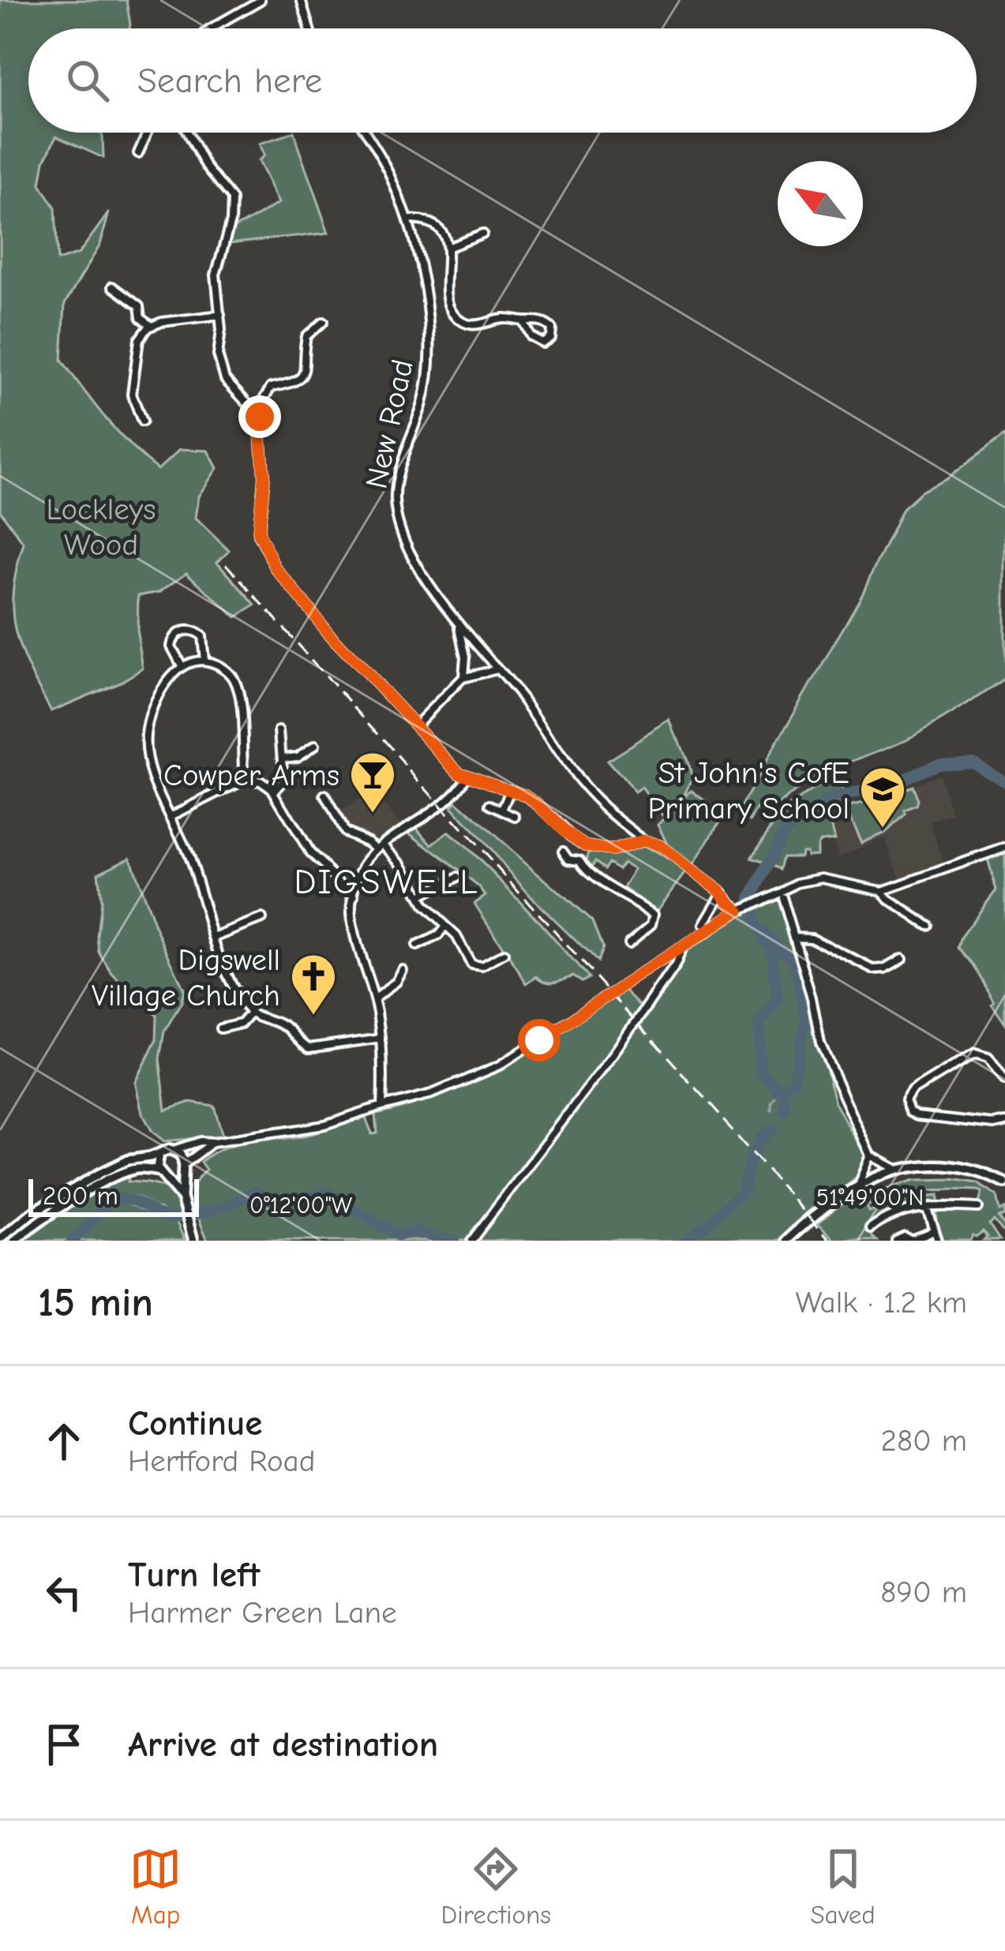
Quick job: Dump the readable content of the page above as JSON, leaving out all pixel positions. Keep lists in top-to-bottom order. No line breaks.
{"streets":{"street":["New Road"]},"districts":["DIGSWELL"],"parks":["Lockleys Wood"],"places":{"bar":["Cowper Arms"],"school or university":["St John's CofE Primary School"],"church":["Digswell Village Church"]},"scale_bar":"200 m","north":"top left","page":{"search":"Search here","scale":"200 m","heading":["15 min","Walk · 1.2 km"],"list":[["Continue","Hertford Road","280 m"],["Turn left","Harmer Green Lane","890 m"],"Arrive at destination"],"nav":["Map","Directions","Saved"]},"coordinates":["51°49'00\"N","0°12'00\"W"]}
